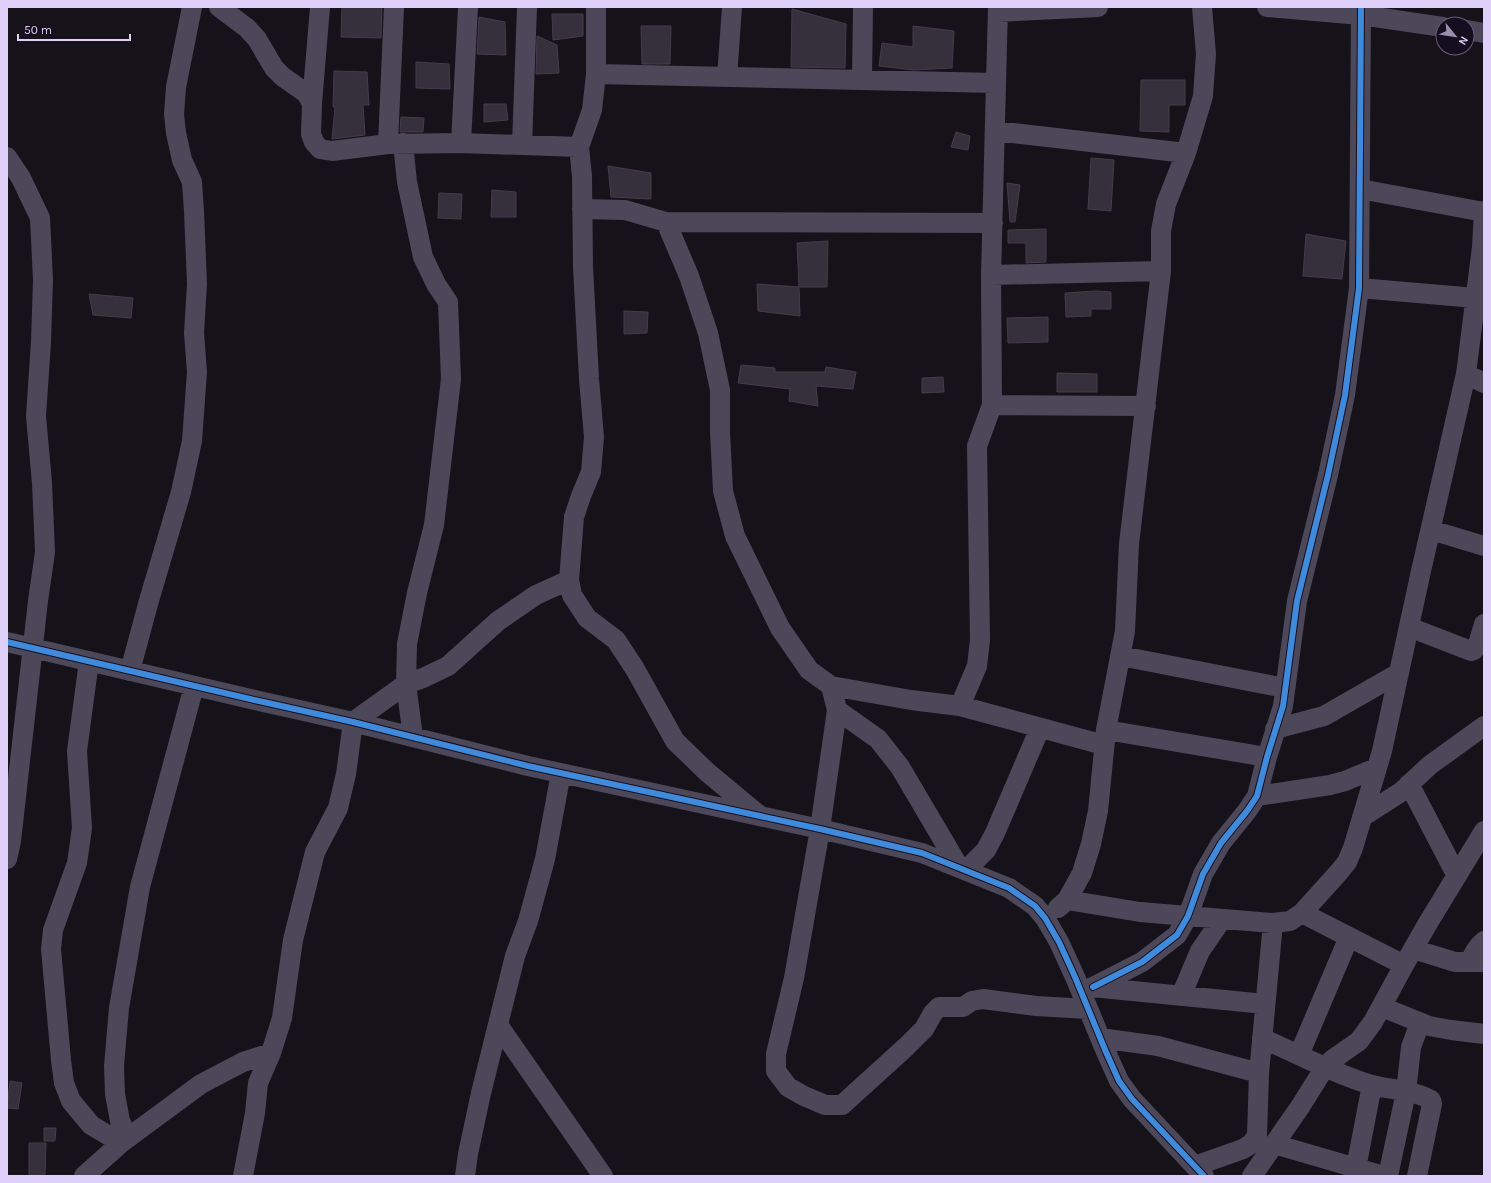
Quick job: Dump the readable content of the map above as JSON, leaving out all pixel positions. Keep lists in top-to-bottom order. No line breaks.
{"scale_bar":"50 m","north":"bottom right"}
